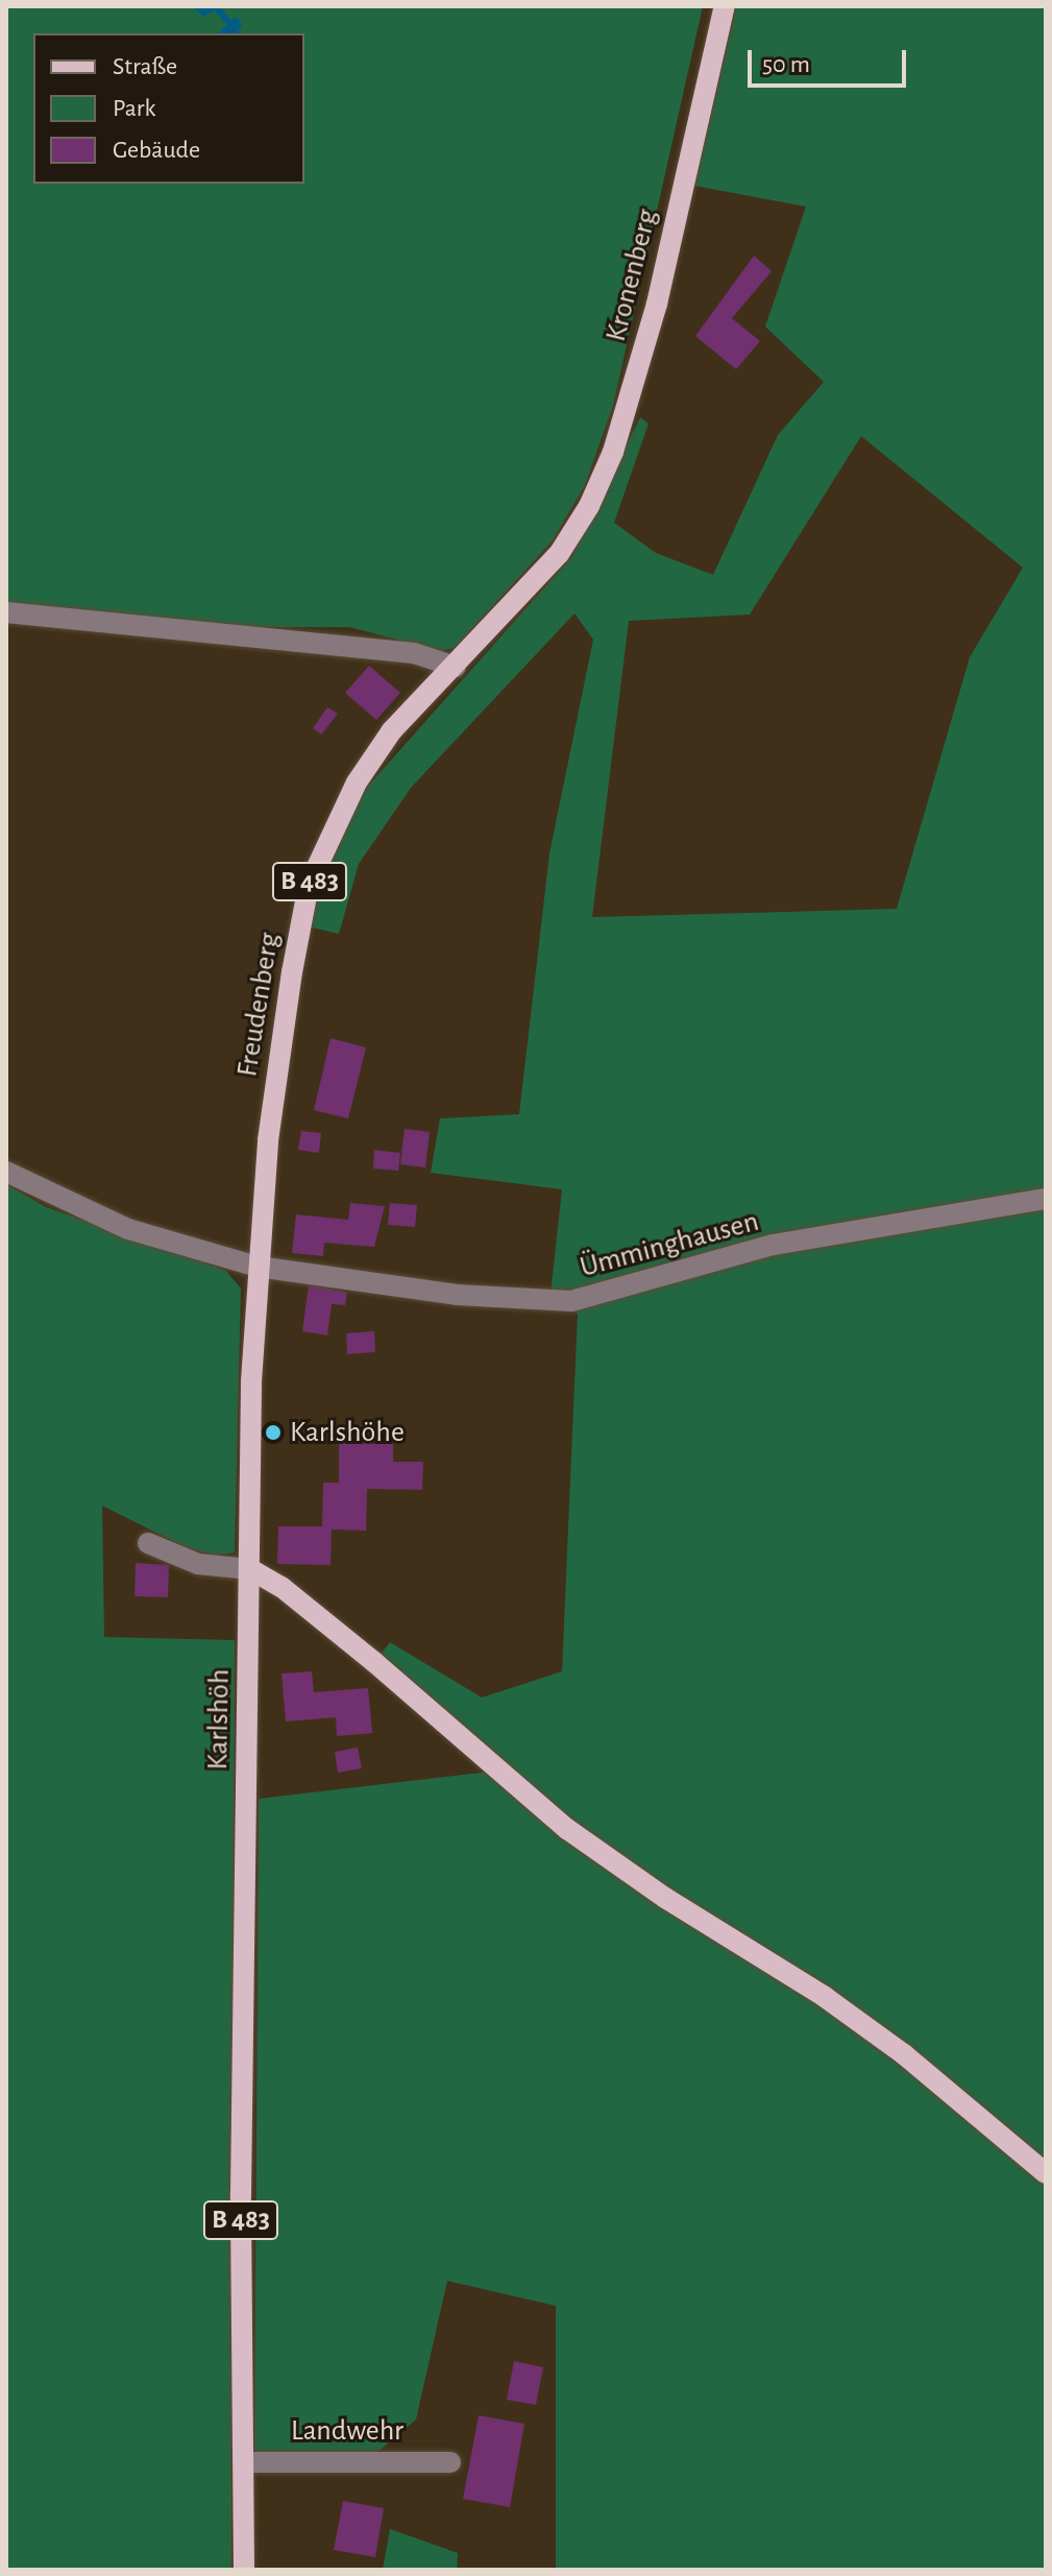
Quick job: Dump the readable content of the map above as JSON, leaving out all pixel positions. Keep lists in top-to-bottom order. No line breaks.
{"streets":{"main road":["Kronenberg","B 483","Freudenberg","Karlshöh"],"street":["Ümminghausen","Landwehr"]},"crossings":[["Kronenberg","Freudenberg"],["B 483","Karlshöh"],["B 483","Landwehr"],["Freudenberg","Ümminghausen"],["Freudenberg","Karlshöh"],["Karlshöh","Landwehr"]],"places":["Karlshöhe"],"legend":["Straße","Park","Gebäude"],"scale_bar":"50 m"}
